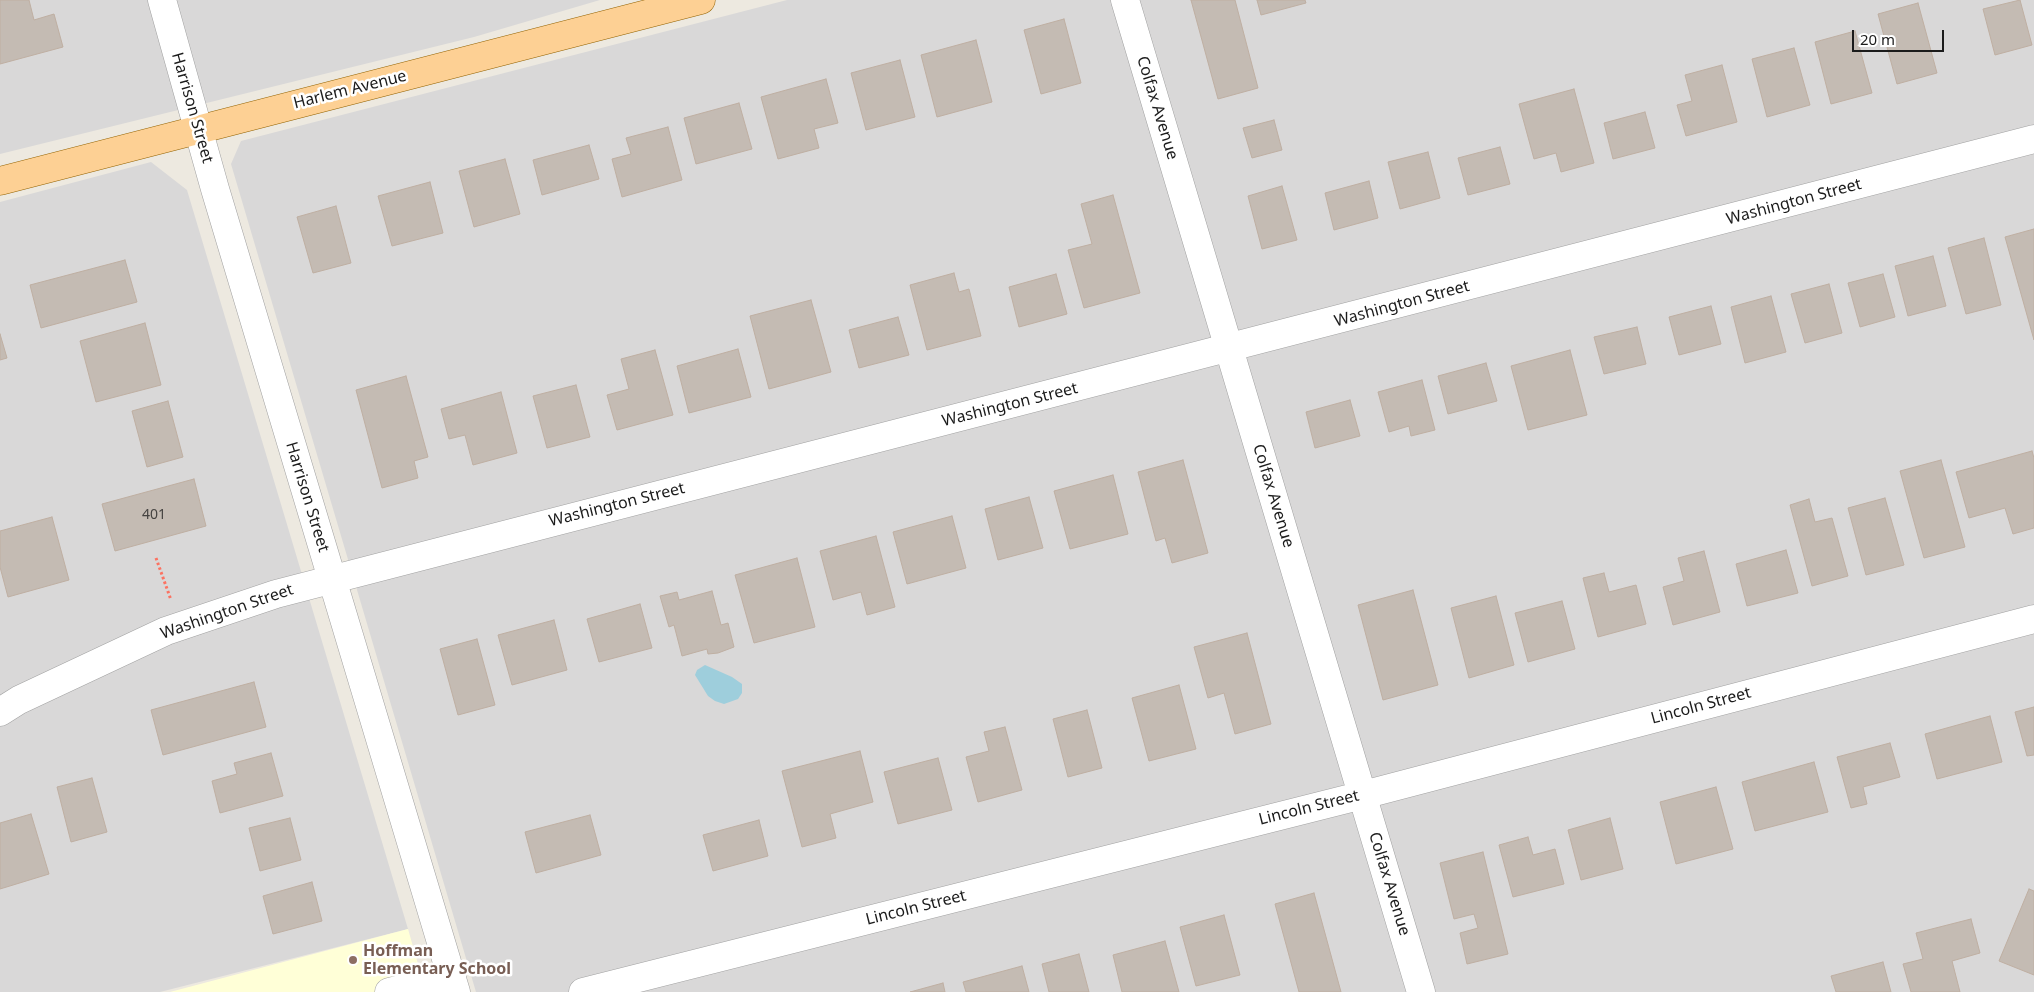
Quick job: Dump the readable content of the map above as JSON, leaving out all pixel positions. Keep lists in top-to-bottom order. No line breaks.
{"streets":{"main road":["Harlem Avenue"],"street":["Harrison Street","Colfax Avenue","Washington Street","Lincoln Street"]},"crossings":[["Harlem Avenue","Harrison Street"],["Harrison Street","Washington Street"],["Colfax Avenue","Washington Street"],["Colfax Avenue","Lincoln Street"]],"places":["Hoffman Elementary School"],"house_numbers":["401"],"scale_bar":"20 m"}
